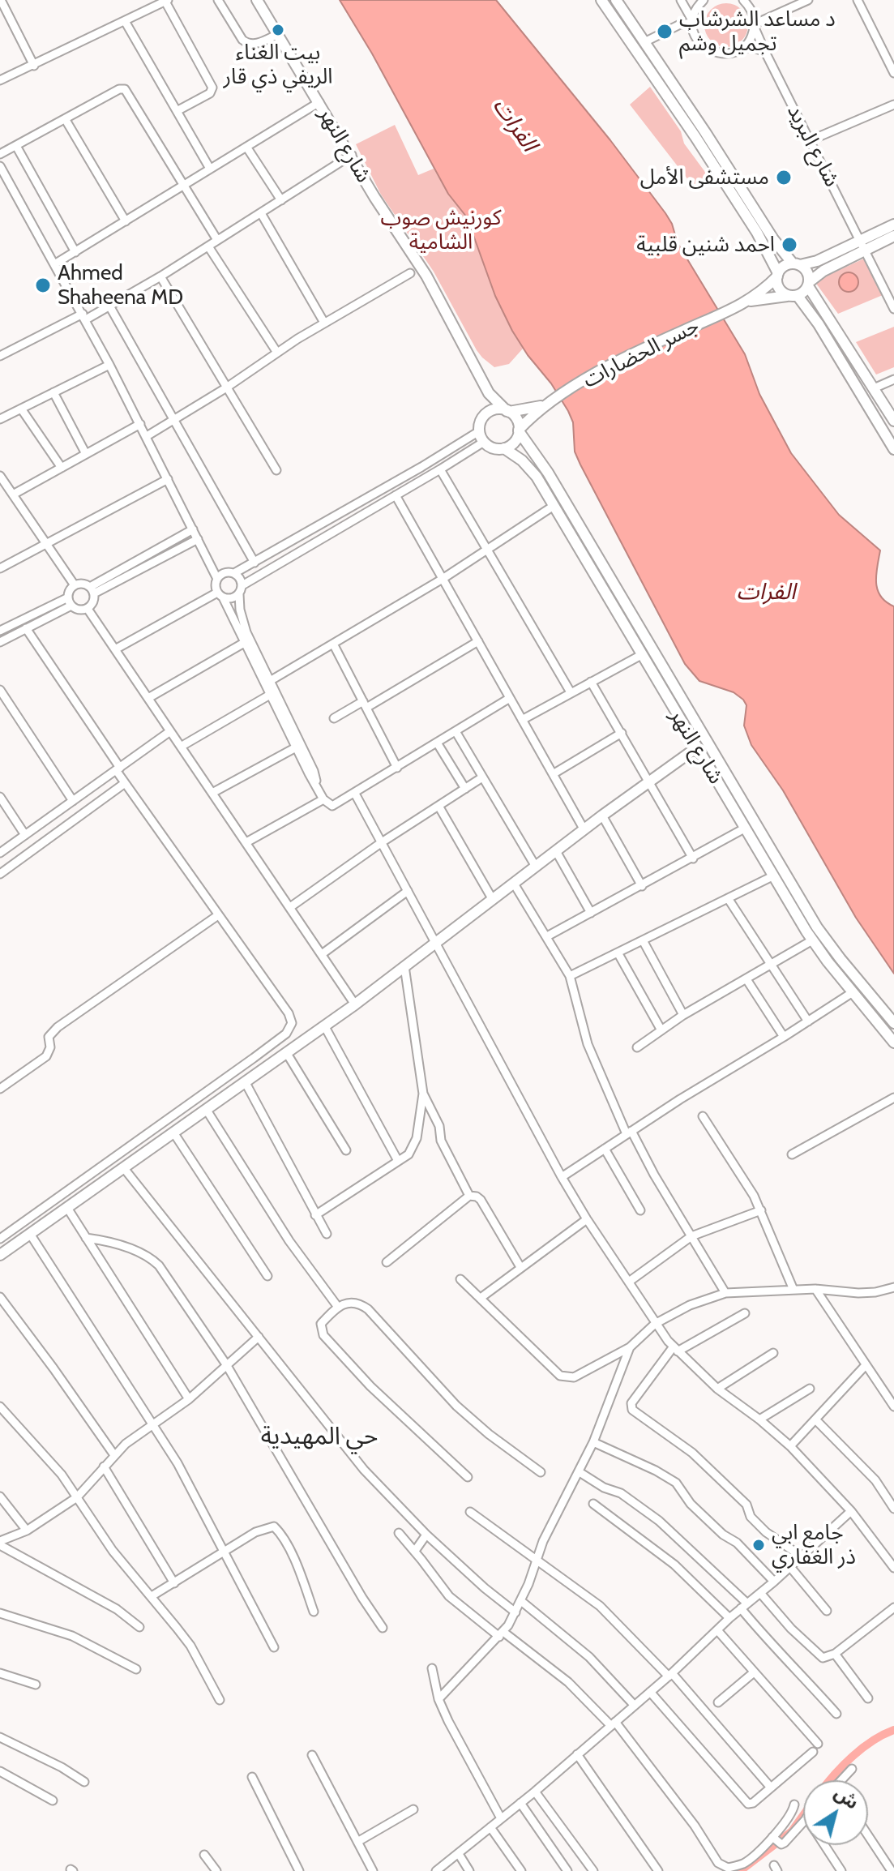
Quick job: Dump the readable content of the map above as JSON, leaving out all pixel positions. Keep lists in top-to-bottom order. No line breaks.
{"streets":{"main road":["شارع النهر","جسر الحضارات"],"street":["شارع البريد"]},"districts":["حي المهيدية"],"water":["الفرات"],"parks":["كورنيش صوب الشامية"],"places":["بيت الغناء الريفي ذي قار","د مساعد الشرشاب تجميل وشم","مستشفى الأمل","احمد شنين قلبية","Ahmed Shaheena MD","جامع ابي ذر الغفاري"],"north":"top right"}
